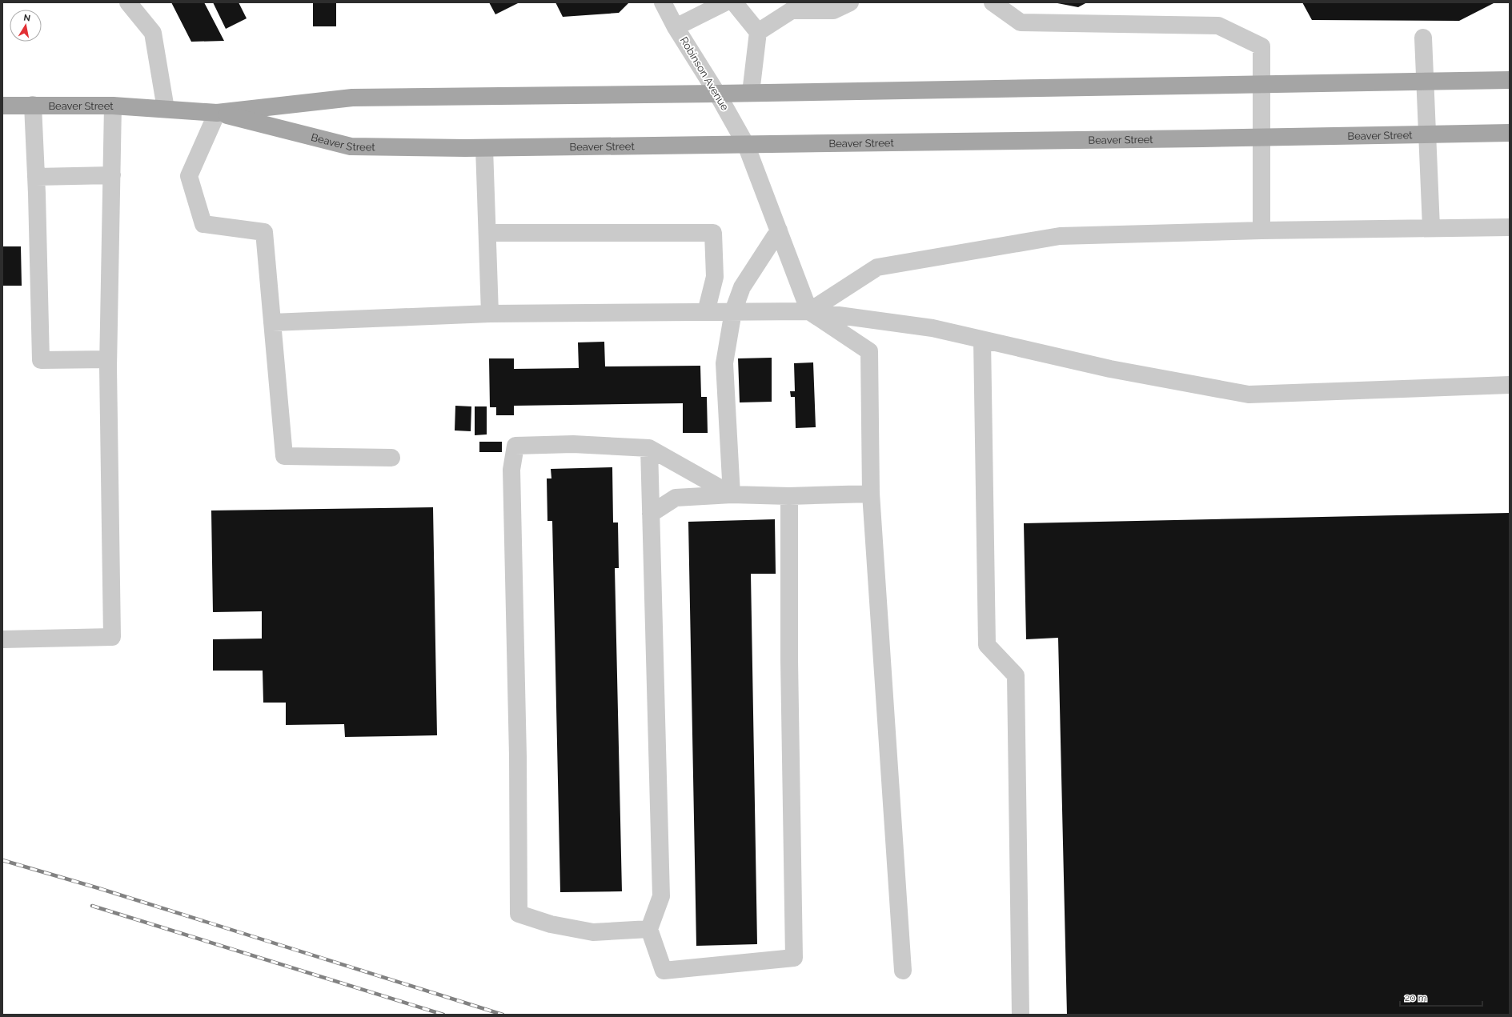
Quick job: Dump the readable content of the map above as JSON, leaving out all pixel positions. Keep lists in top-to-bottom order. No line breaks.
{"streets":{"main road":["Beaver Street"],"street":["Robinson Avenue"]},"crossings":[["Robinson Avenue","Beaver Street"]],"scale_bar":"20 m","north":"top"}
